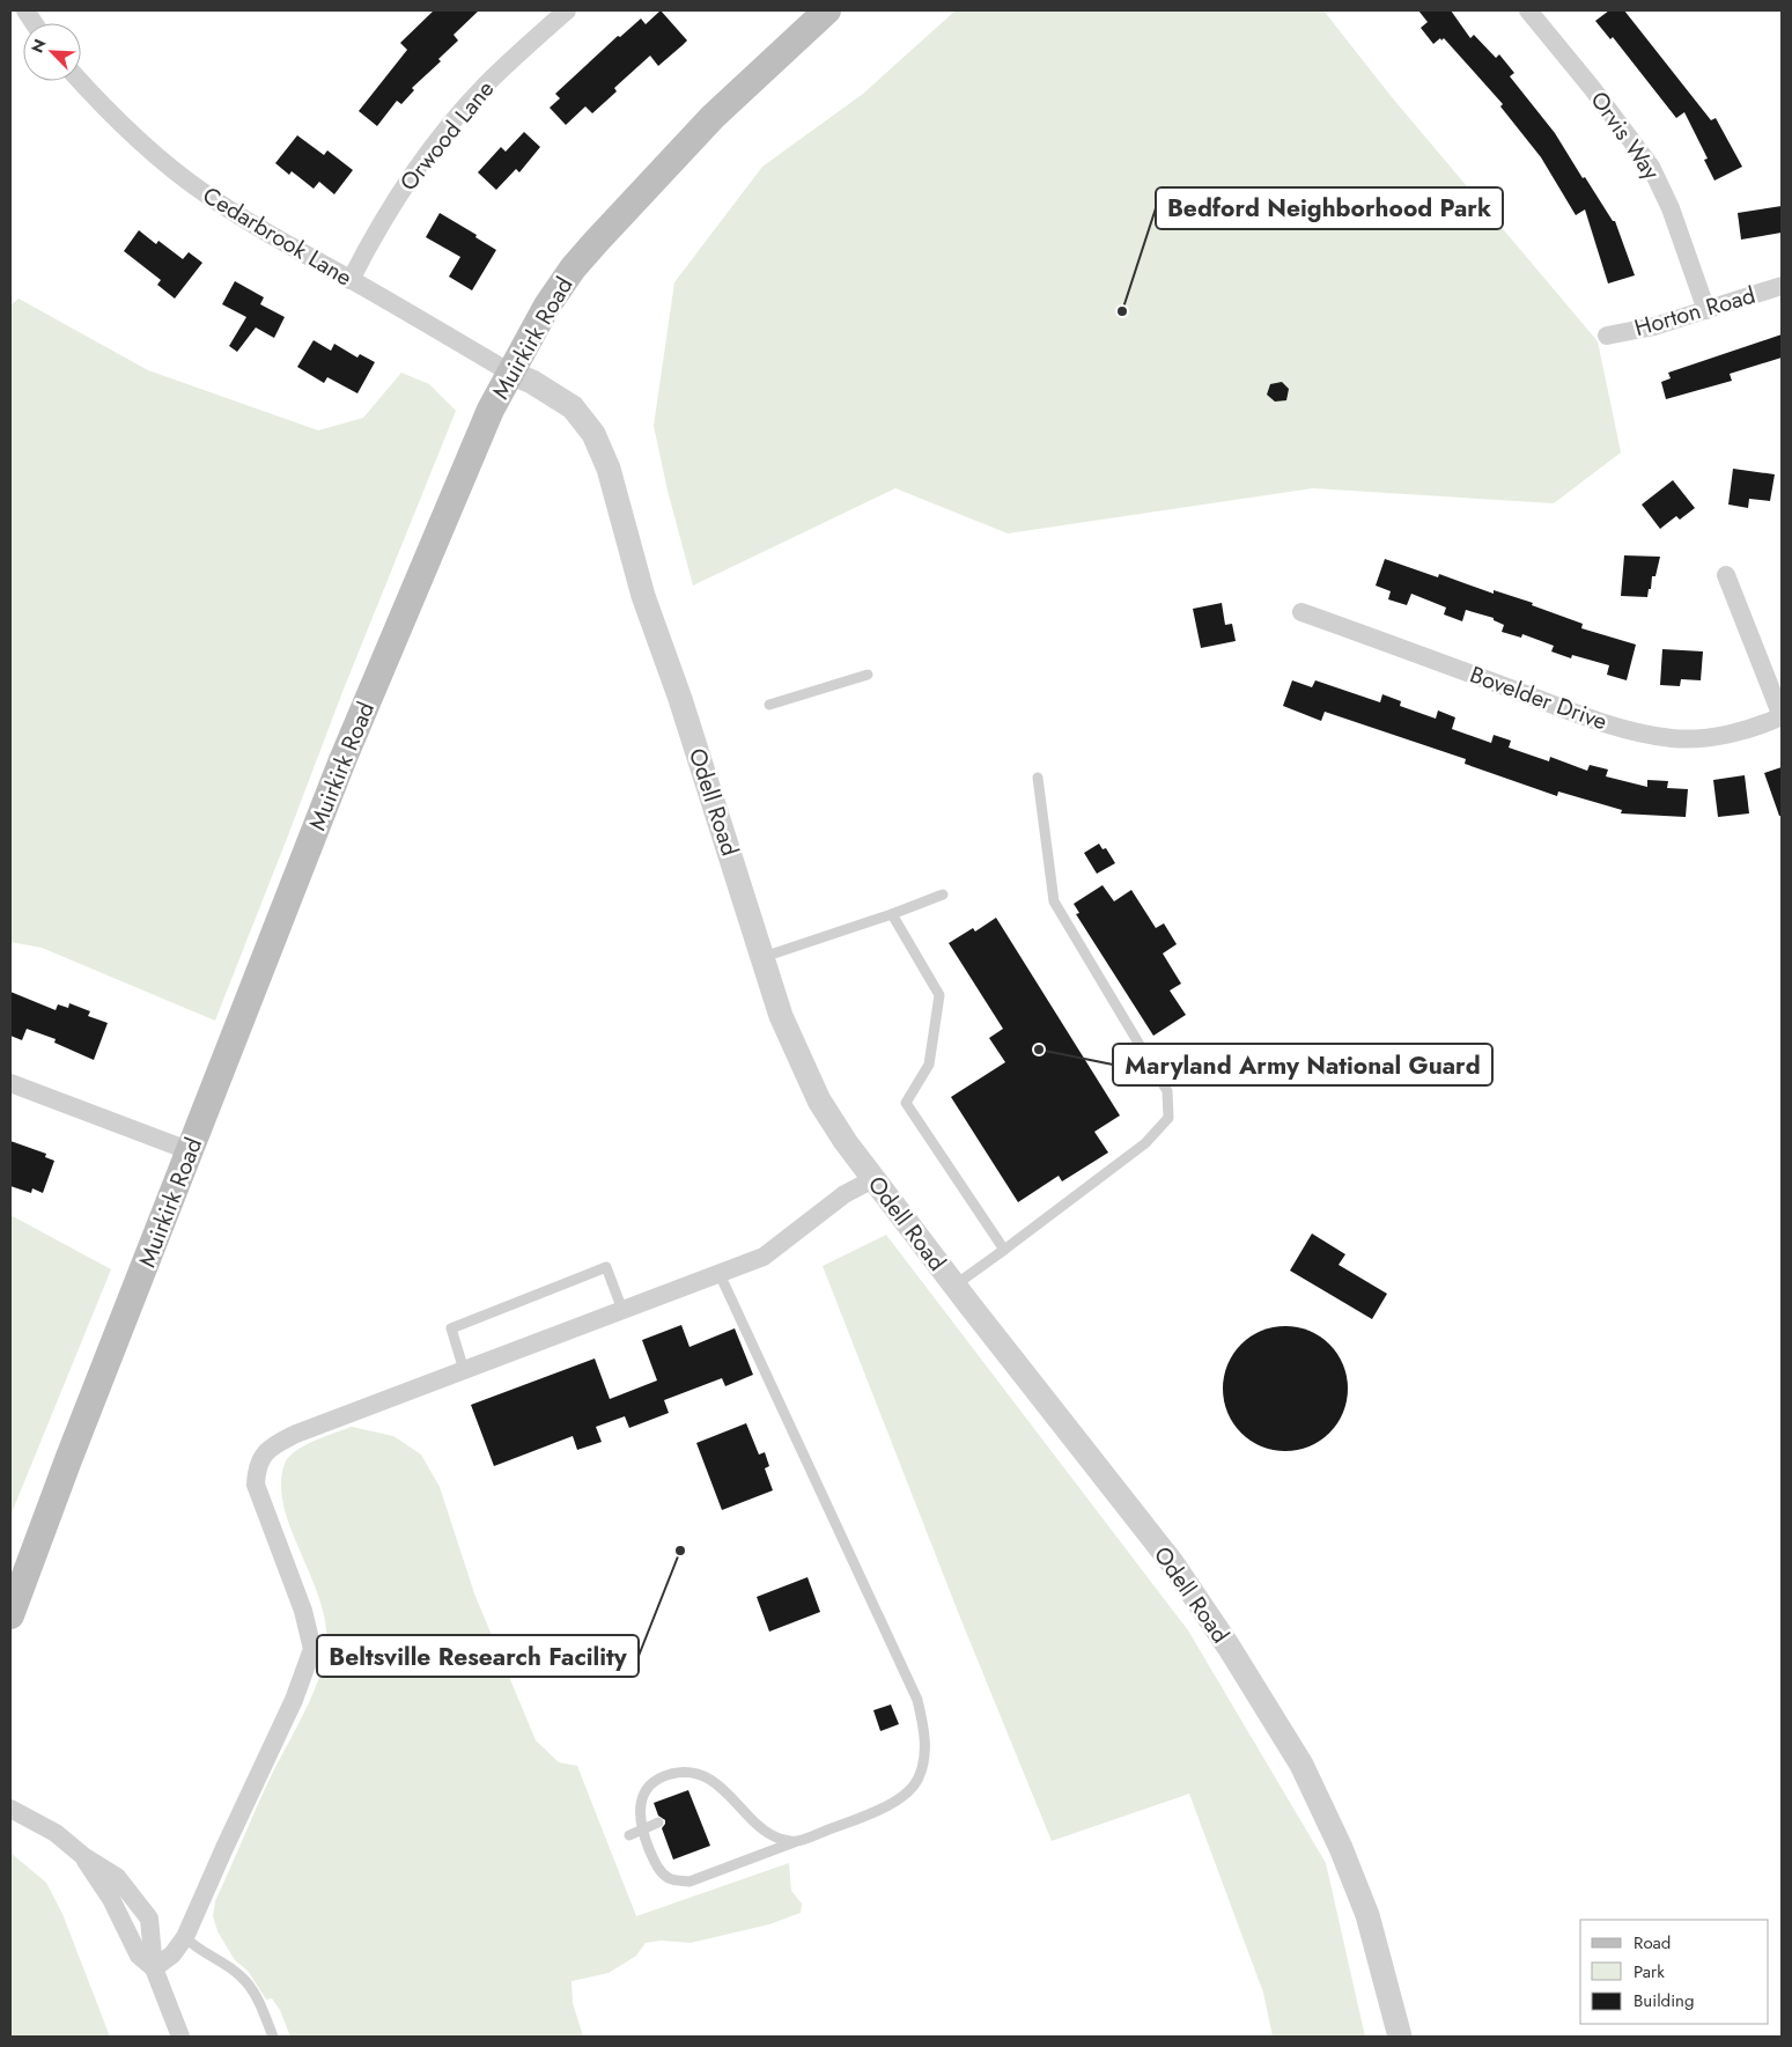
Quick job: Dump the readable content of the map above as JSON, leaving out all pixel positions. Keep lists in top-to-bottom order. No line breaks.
{"streets":{"main road":["Muirkirk Road"],"street":["Orwood Lane","Orvis Way","Cedarbrook Lane","Horton Road","Bovelder Drive","Odell Road"]},"crossings":[["Orwood Lane","Cedarbrook Lane"],["Orvis Way","Horton Road"],["Cedarbrook Lane","Muirkirk Road"],["Cedarbrook Lane","Odell Road"],["Muirkirk Road","Odell Road"]],"places":["Bedford Neighborhood Park","Maryland Army National Guard","Beltsville Research Facility"],"legend":["Road","Park","Building"],"north":"top left"}
